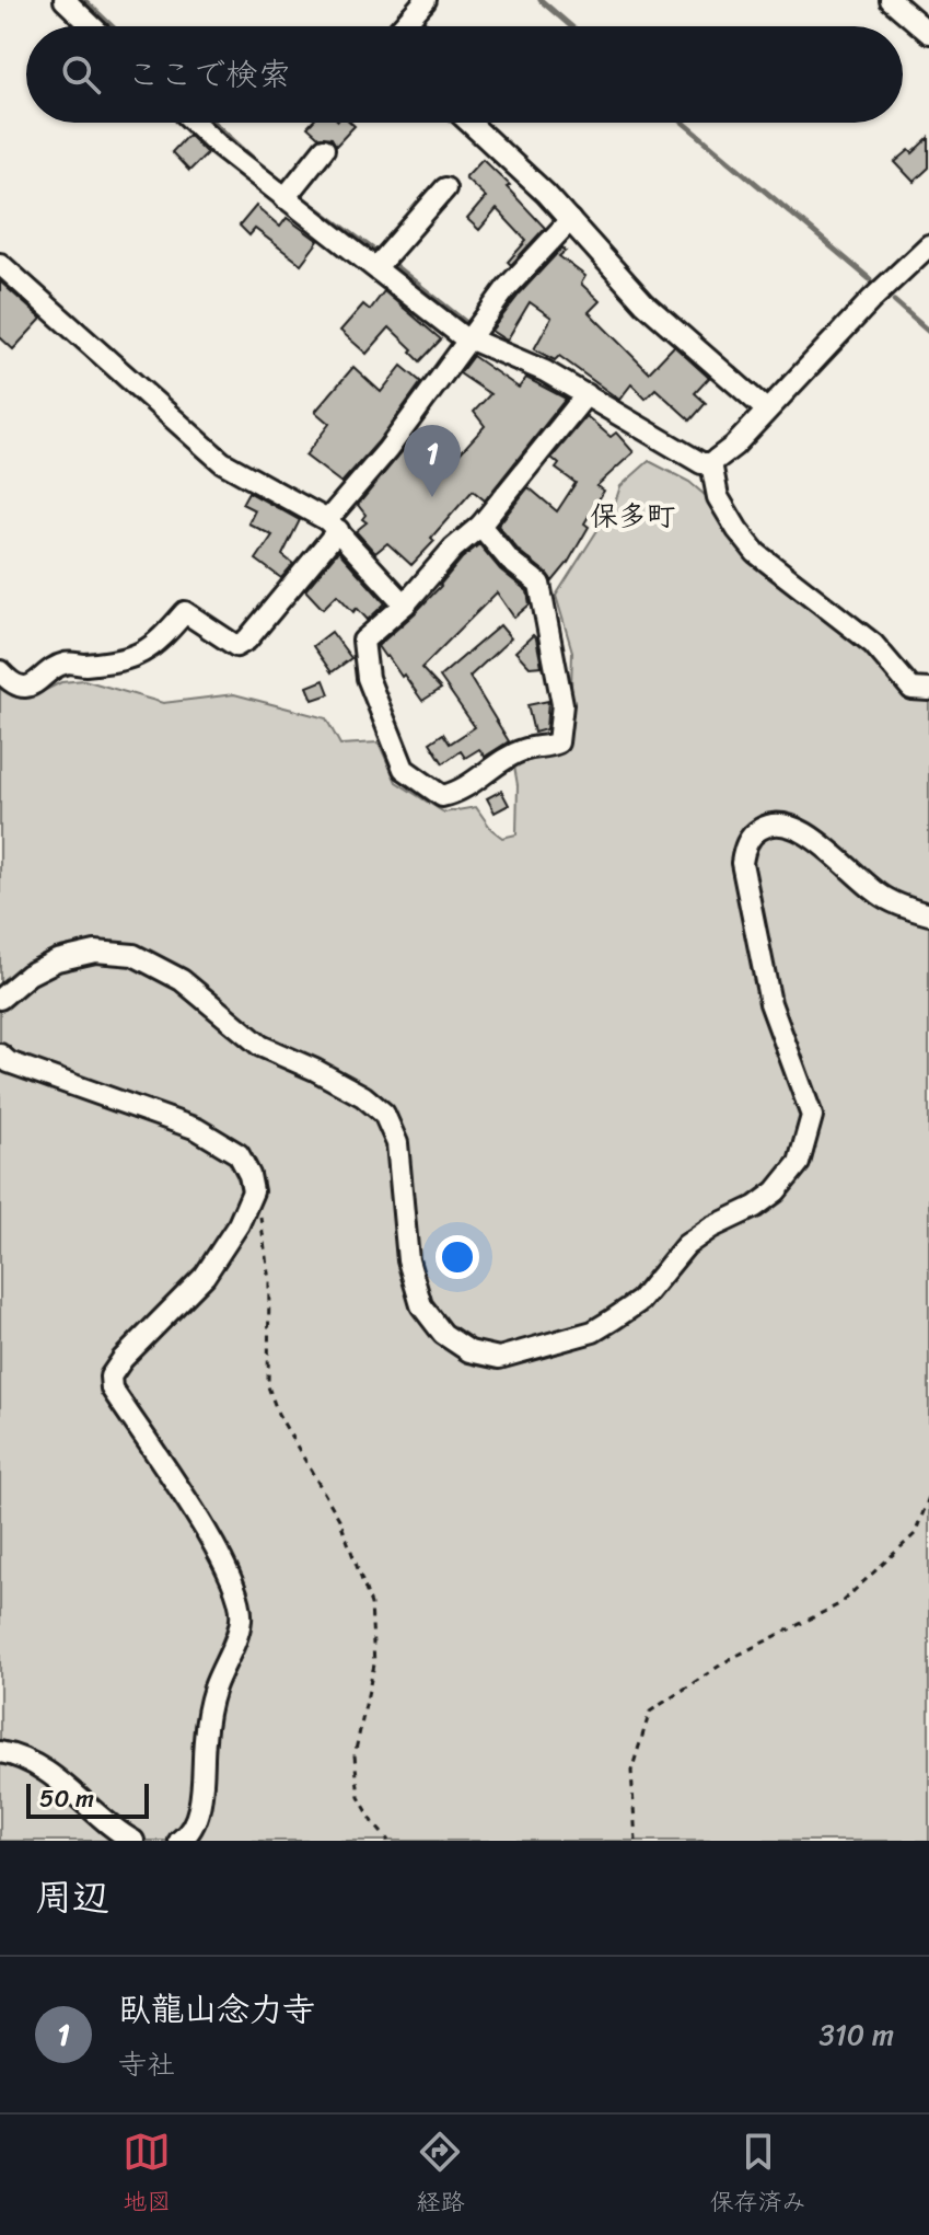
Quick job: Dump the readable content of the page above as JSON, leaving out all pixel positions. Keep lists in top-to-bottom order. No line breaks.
{"districts":["保多町"],"scale_bar":"50 m","page":{"search":"ここで検索","pins":"1","scale":"50 m","heading":"周辺","list":[{"mark":"1","name":"臥龍山念力寺","note":"寺社","value":"310 m"}],"nav":["地図","経路","保存済み"]}}
